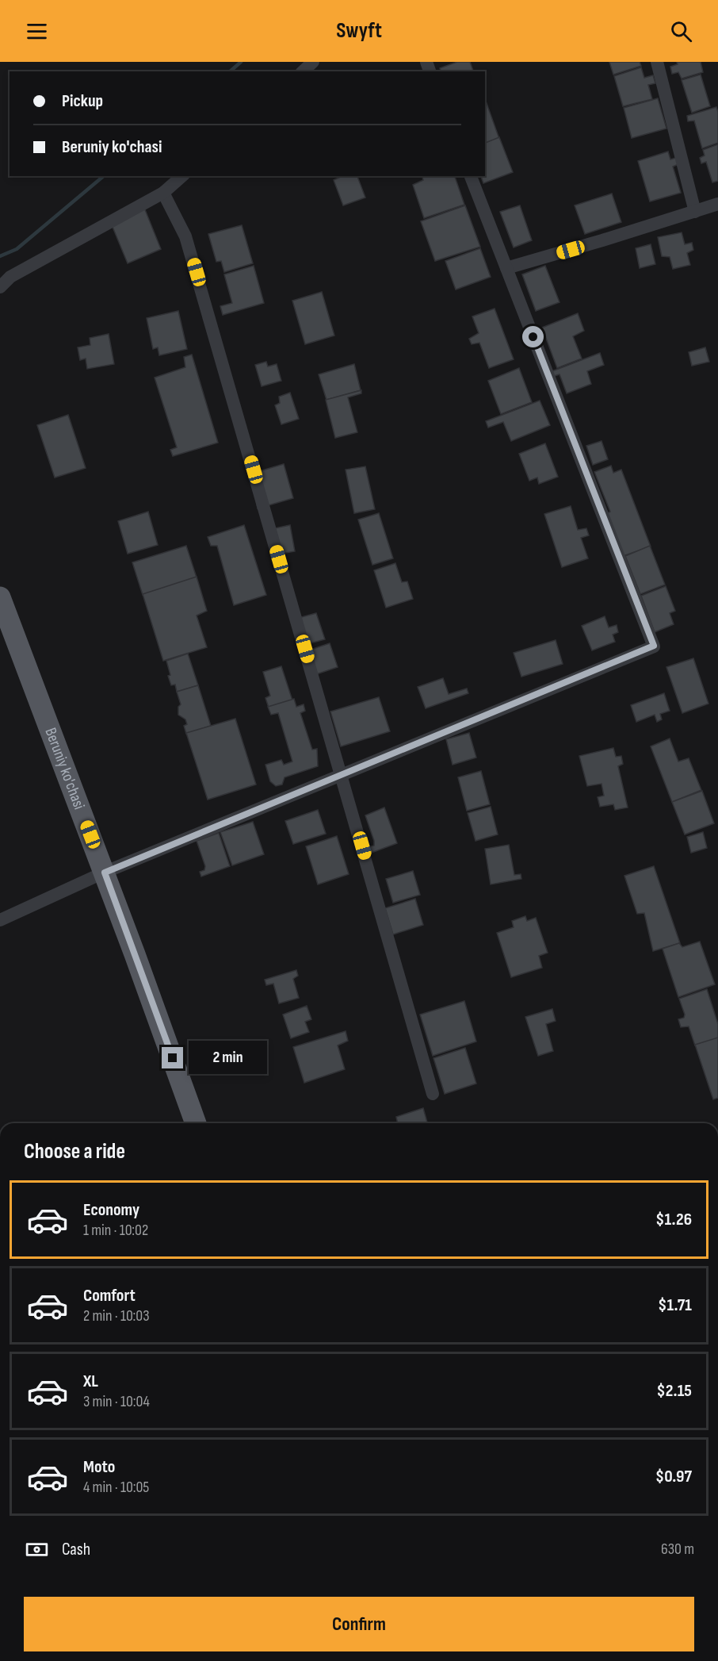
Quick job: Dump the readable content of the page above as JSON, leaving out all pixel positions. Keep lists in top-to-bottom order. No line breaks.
{"streets":{"main road":["Beruniy ko'chasi"]},"page":{"header":"Swyft","banner":["Pickup","Beruniy ko'chasi"],"bubble":"2 min","heading":"Choose a ride","list":[{"name":"Economy","note":"1 min · 10:02","value":"$1.26"},{"name":"Comfort","note":"2 min · 10:03","value":"$1.71"},{"name":"XL","note":"3 min · 10:04","value":"$2.15"},{"name":"Moto","note":"4 min · 10:05","value":"$0.97"}],"pay":["Cash","630 m"],"buttons":"Confirm"}}
